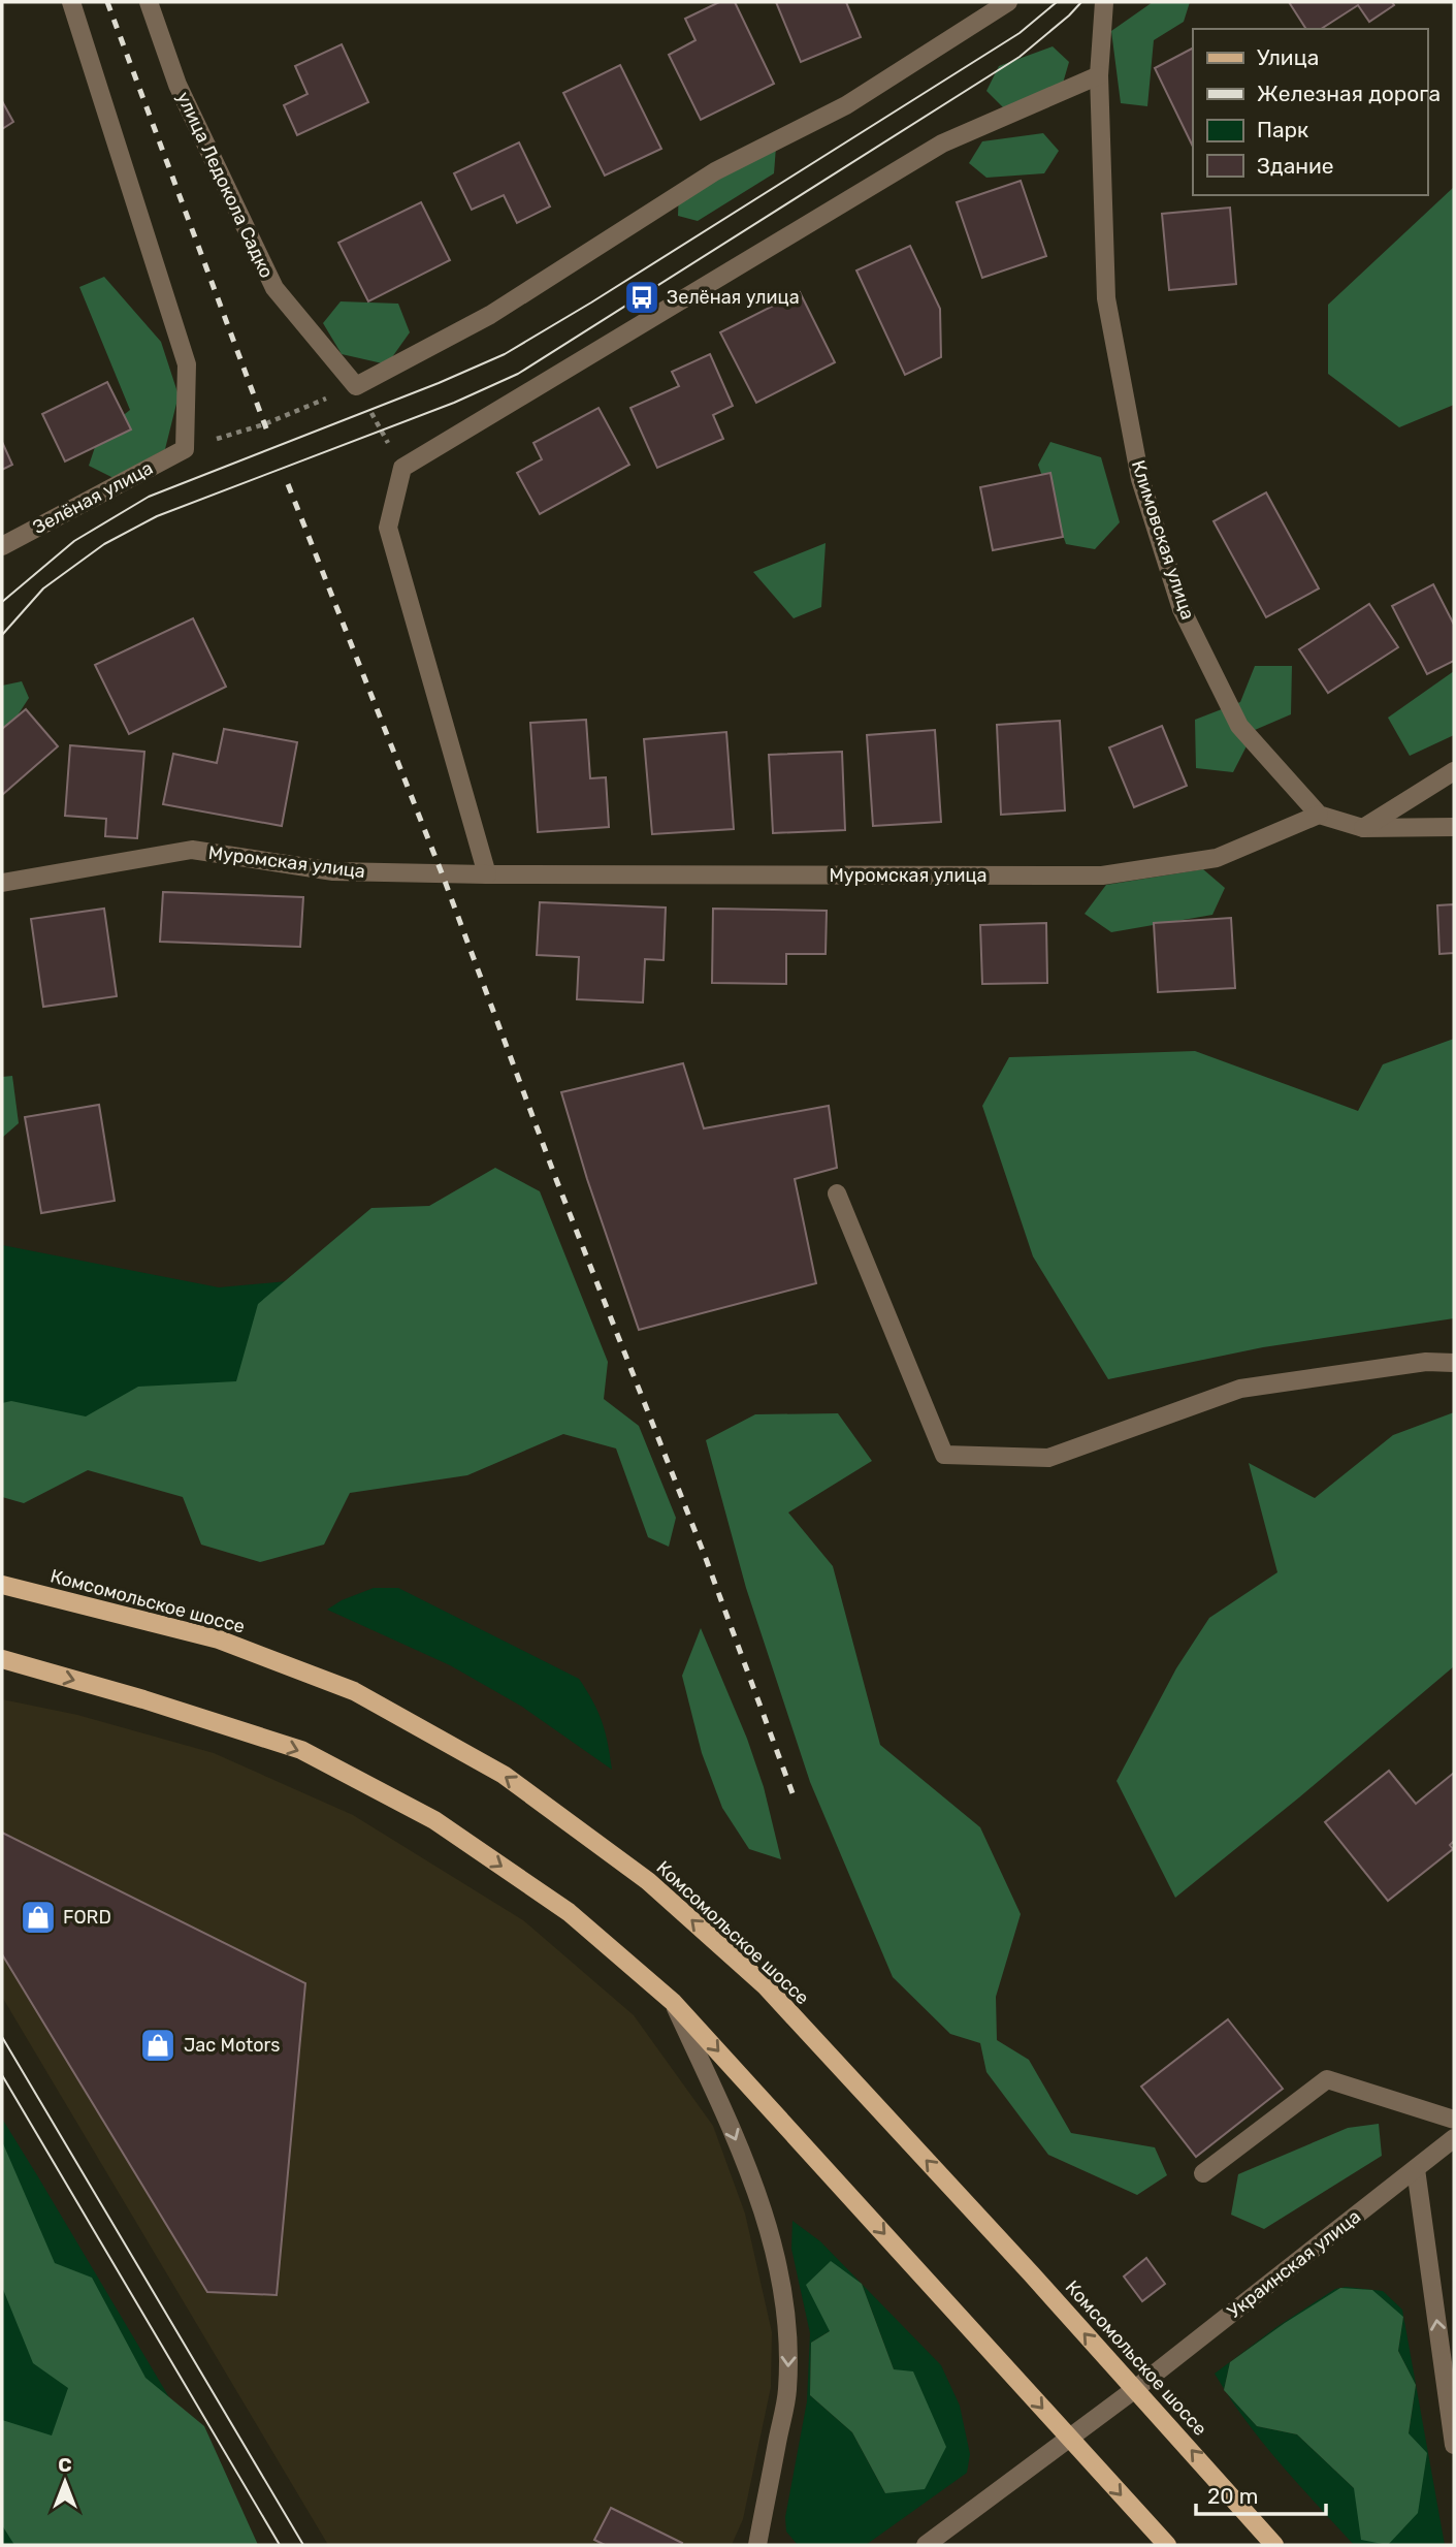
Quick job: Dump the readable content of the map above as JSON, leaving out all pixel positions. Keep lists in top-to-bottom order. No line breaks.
{"streets":{"main road":["Комсомольское шоссе"],"street":["улица Ледокола Садко","Зелёная улица","Климовская улица","Муромская улица","Украинская улица"]},"crossings":[["Климовская улица","Муромская улица"],["Комсомольское шоссе","Украинская улица"]],"places":{"bus stop":["Зелёная улица"],"shop":["FORD","Jac Motors"]},"legend":["Улица","Железная дорога","Парк","Здание"],"scale_bar":"20 m","north":"top"}
